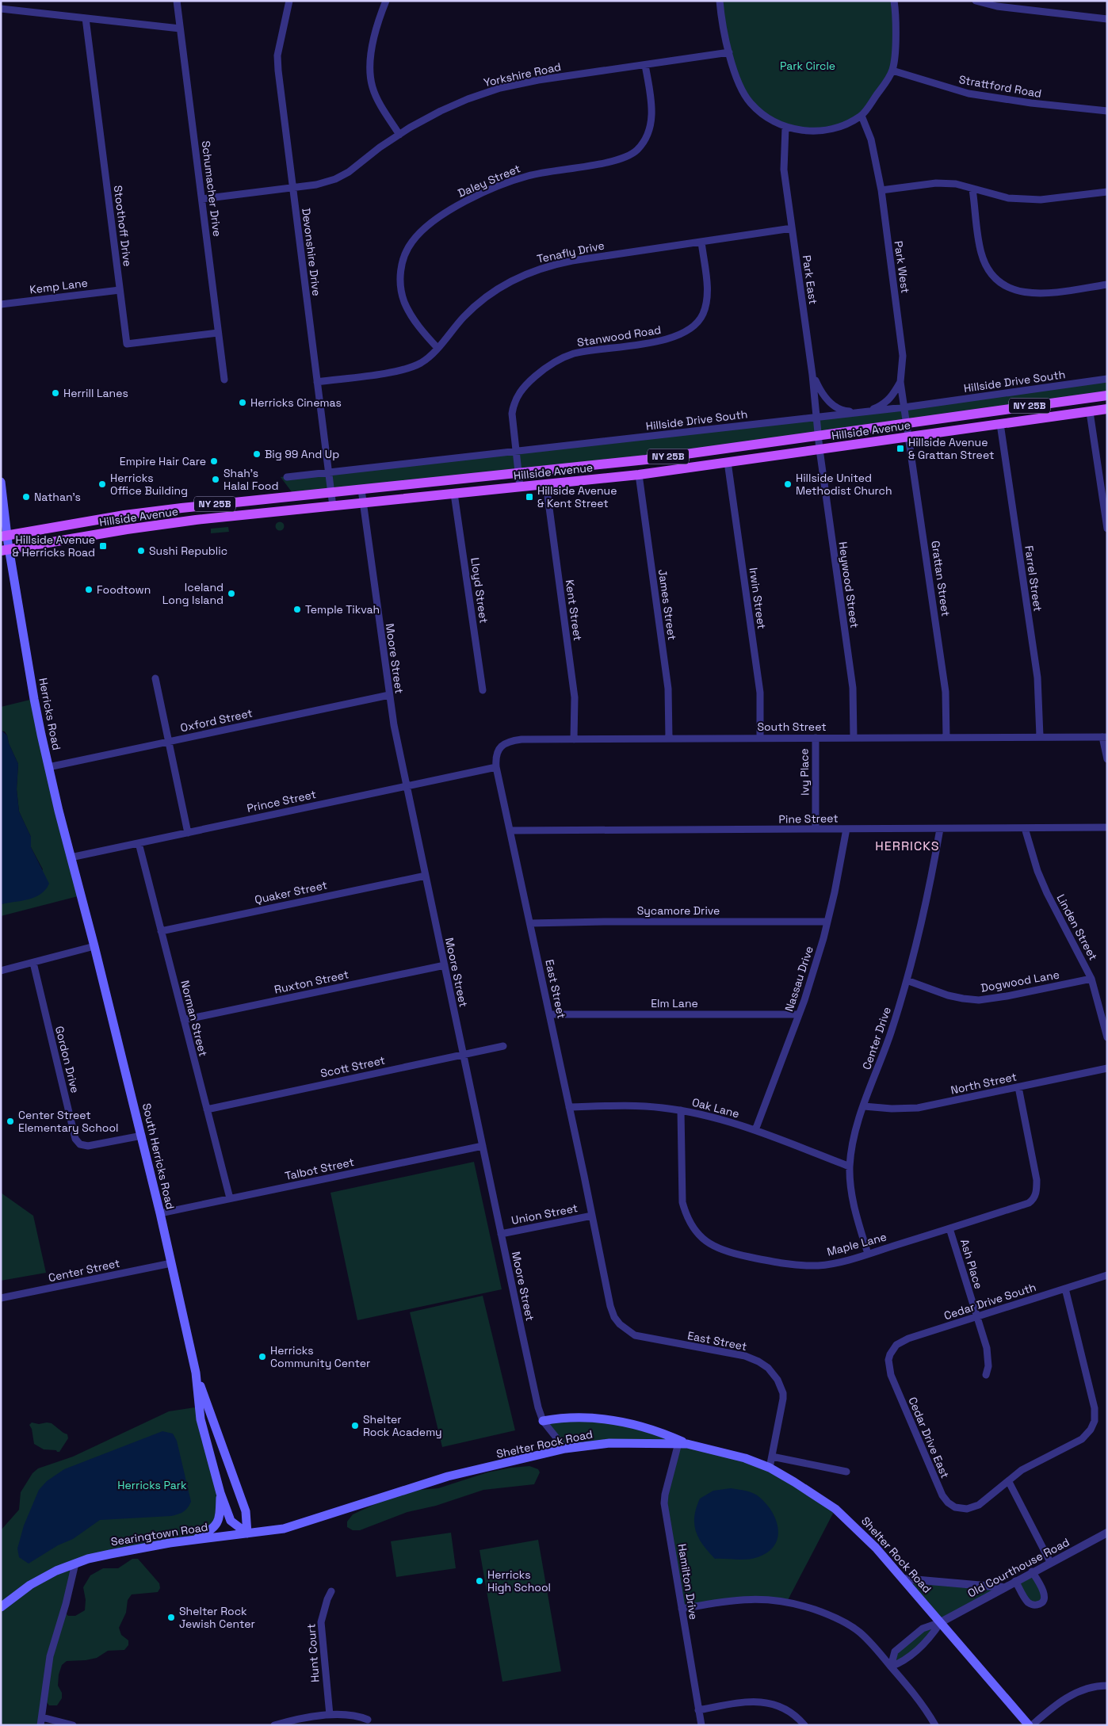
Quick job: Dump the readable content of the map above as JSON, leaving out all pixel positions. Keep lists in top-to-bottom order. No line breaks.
{"streets":{"main road":["NY 25B","Hillside Avenue","Herricks Road","South Herricks Road","Shelter Rock Road","Searingtown Road"],"street":["Yorkshire Road","Strattford Road","Daley Street","Schumacher Drive","Stoothoff Drive","Devonshire Drive","Tenafly Drive","Park West","Park East","Kemp Lane","Stanwood Road","Hillside Drive South","Grattan Street","Farrel Street","Heywood Street","Lloyd Street","Irwin Street","James Street","Kent Street","Moore Street","Oxford Street","South Street","Ivy Place","Prince Street","Pine Street","Quaker Street","Sycamore Drive","Linden Street","Nassau Drive","Dogwood Lane","Ruxton Street","East Street","Elm Lane","Norman Street","Center Drive","Gordon Drive","Scott Street","North Street","Oak Lane","Talbot Street","Union Street","Maple Lane","Ash Place","Center Street","Cedar Drive South","Cedar Drive East","Old Courthouse Road","Hamilton Drive","Hunt Court"]},"crossings":[["Yorkshire Road","Daley Street"],["Yorkshire Road","Schumacher Drive"],["Yorkshire Road","Devonshire Drive"],["Daley Street","Tenafly Drive"],["Schumacher Drive","Stoothoff Drive"],["Stoothoff Drive","Kemp Lane"],["Devonshire Drive","Tenafly Drive"],["Devonshire Drive","Hillside Drive South"],["Devonshire Drive","Hillside Avenue"],["Tenafly Drive","Park East"],["Tenafly Drive","Stanwood Road"],["Park West","Hillside Drive South"],["Park West","Hillside Avenue"],["Park West","Grattan Street"],["Park East","Hillside Drive South"],["Park East","Hillside Avenue"],["Park East","Heywood Street"],["Stanwood Road","Hillside Drive South"],["Stanwood Road","Hillside Avenue"],["Hillside Avenue","Grattan Street"],["Hillside Avenue","Farrel Street"],["Hillside Avenue","Heywood Street"],["Hillside Avenue","Lloyd Street"],["Hillside Avenue","Irwin Street"],["Hillside Avenue","James Street"],["Hillside Avenue","Kent Street"],["Hillside Avenue","Moore Street"],["Hillside Avenue","Herricks Road"],["Grattan Street","South Street"],["Farrel Street","South Street"],["Heywood Street","South Street"],["Irwin Street","South Street"],["James Street","South Street"],["Kent Street","South Street"],["Moore Street","Oxford Street"],["Moore Street","Prince Street"],["Moore Street","Quaker Street"],["Moore Street","Ruxton Street"],["Moore Street","Scott Street"],["Moore Street","Talbot Street"],["Moore Street","Union Street"],["Moore Street","Shelter Rock Road"],["Herricks Road","Oxford Street"],["Herricks Road","Prince Street"],["Herricks Road","South Herricks Road"],["South Street","Ivy Place"],["South Street","Prince Street"],["South Street","East Street"],["Ivy Place","Pine Street"],["Prince Street","East Street"],["Prince Street","Norman Street"],["Pine Street","Linden Street"],["Pine Street","Nassau Drive"],["Pine Street","East Street"],["Pine Street","Center Drive"],["Quaker Street","Norman Street"],["Sycamore Drive","Nassau Drive"],["Sycamore Drive","East Street"],["Linden Street","Dogwood Lane"],["Nassau Drive","Elm Lane"],["Nassau Drive","Oak Lane"],["Dogwood Lane","Center Drive"],["Ruxton Street","Norman Street"],["East Street","Elm Lane"],["East Street","Oak Lane"],["East Street","Union Street"],["East Street","Shelter Rock Road"],["Norman Street","Scott Street"],["Norman Street","Talbot Street"],["Center Drive","North Street"],["Center Drive","Oak Lane"],["Center Drive","Maple Lane"],["Gordon Drive","South Herricks Road"],["North Street","Maple Lane"],["Oak Lane","Maple Lane"],["South Herricks Road","Talbot Street"],["South Herricks Road","Center Street"],["South Herricks Road","Shelter Rock Road"],["South Herricks Road","Searingtown Road"],["Maple Lane","Ash Place"],["Ash Place","Cedar Drive South"],["Cedar Drive South","Cedar Drive East"],["Shelter Rock Road","Searingtown Road"],["Shelter Rock Road","Old Courthouse Road"],["Shelter Rock Road","Hamilton Drive"]],"districts":["HERRICKS"],"parks":["Park Circle","Herricks Park"],"places":{"other":["Herrill Lanes","Herricks Cinemas","Big 99 And Up","Empire Hair Care","Shah's Halal Food","Herricks Office Building","Hillside United Methodist Church","Nathan's","Sushi Republic","Foodtown","Iceland Long Island","Temple Tikvah","Center Street Elementary School","Herricks Community Center","Shelter Rock Academy","Herricks High School","Shelter Rock Jewish Center"],"transit":["Hillside Avenue & Grattan Street","Hillside Avenue & Kent Street","Hillside Avenue & Herricks Road"]}}
